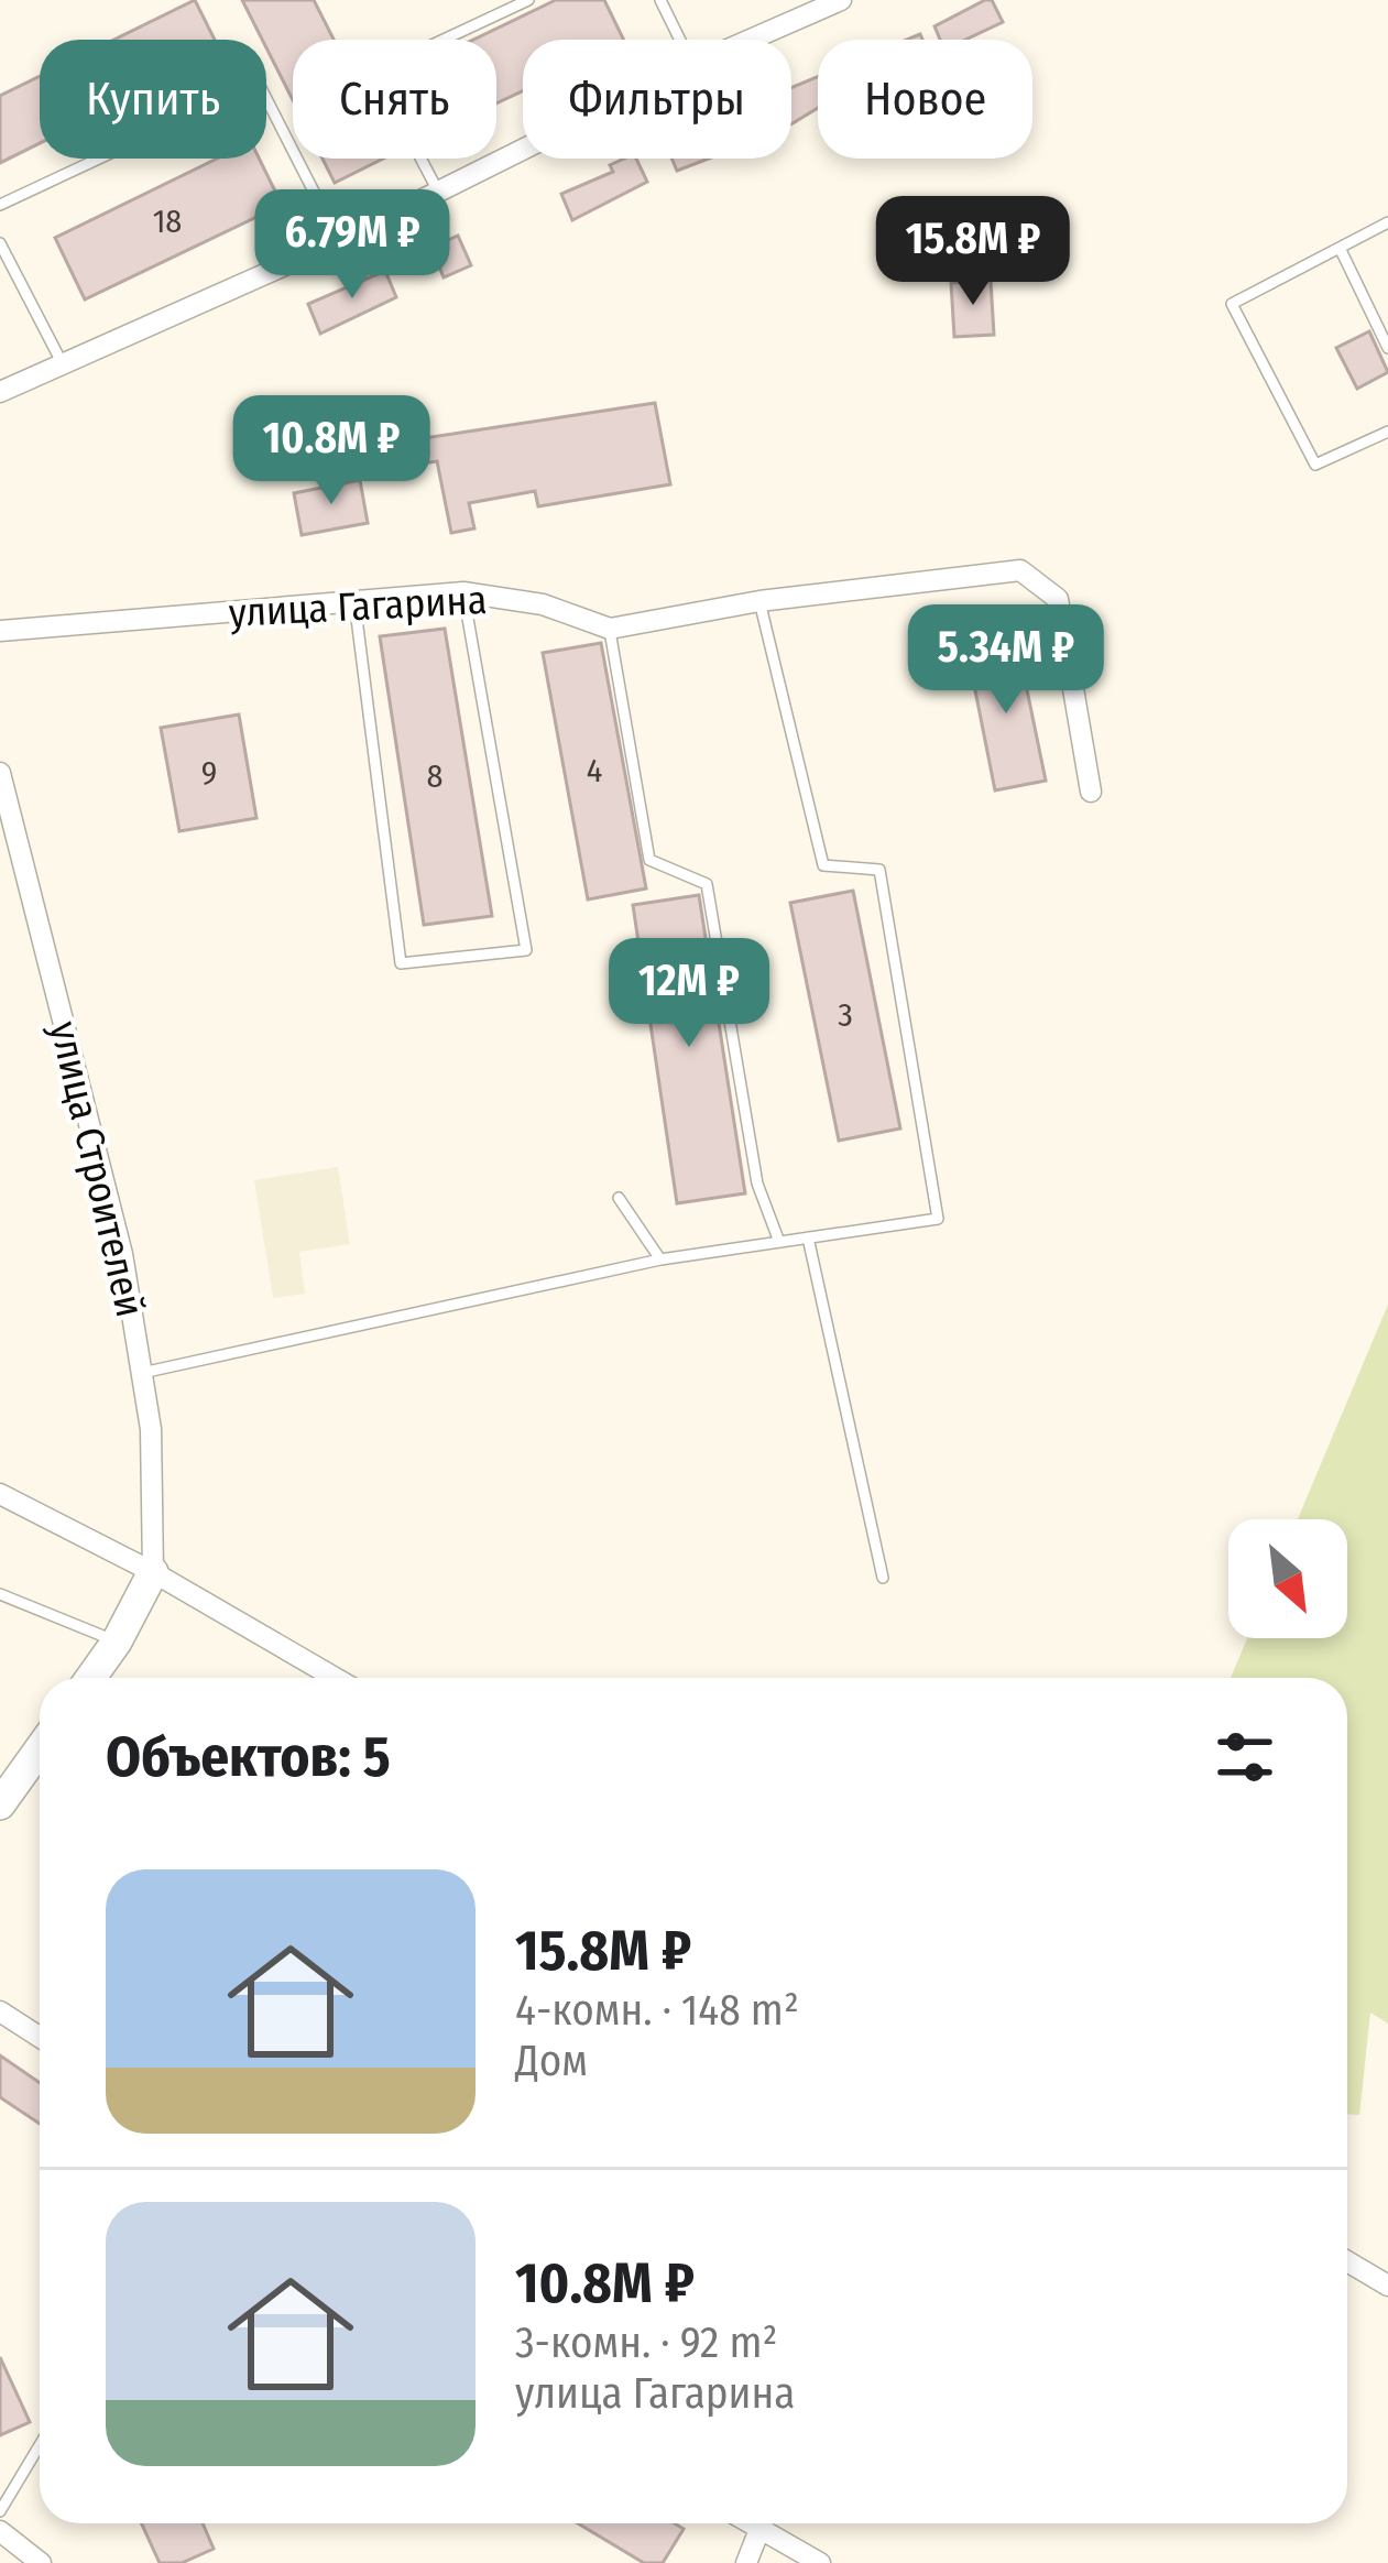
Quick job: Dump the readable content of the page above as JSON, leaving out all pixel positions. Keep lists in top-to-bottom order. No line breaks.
{"streets":{"street":["улица Гагарина","улица Строителей"]},"house_numbers":["18","4","9","8","3"],"north":"bottom right","page":{"chip":["Купить","Снять","Фильтры","Новое"],"price":["6.79M ₽","15.8M ₽","10.8M ₽","5.34M ₽","12M ₽"],"heading":"Объектов: 5","list":[{"name":"15.8M ₽","note":"4-комн. · 148 m² · Дом"},{"name":"10.8M ₽","note":"3-комн. · 92 m² · улица Гагарина"}]}}
